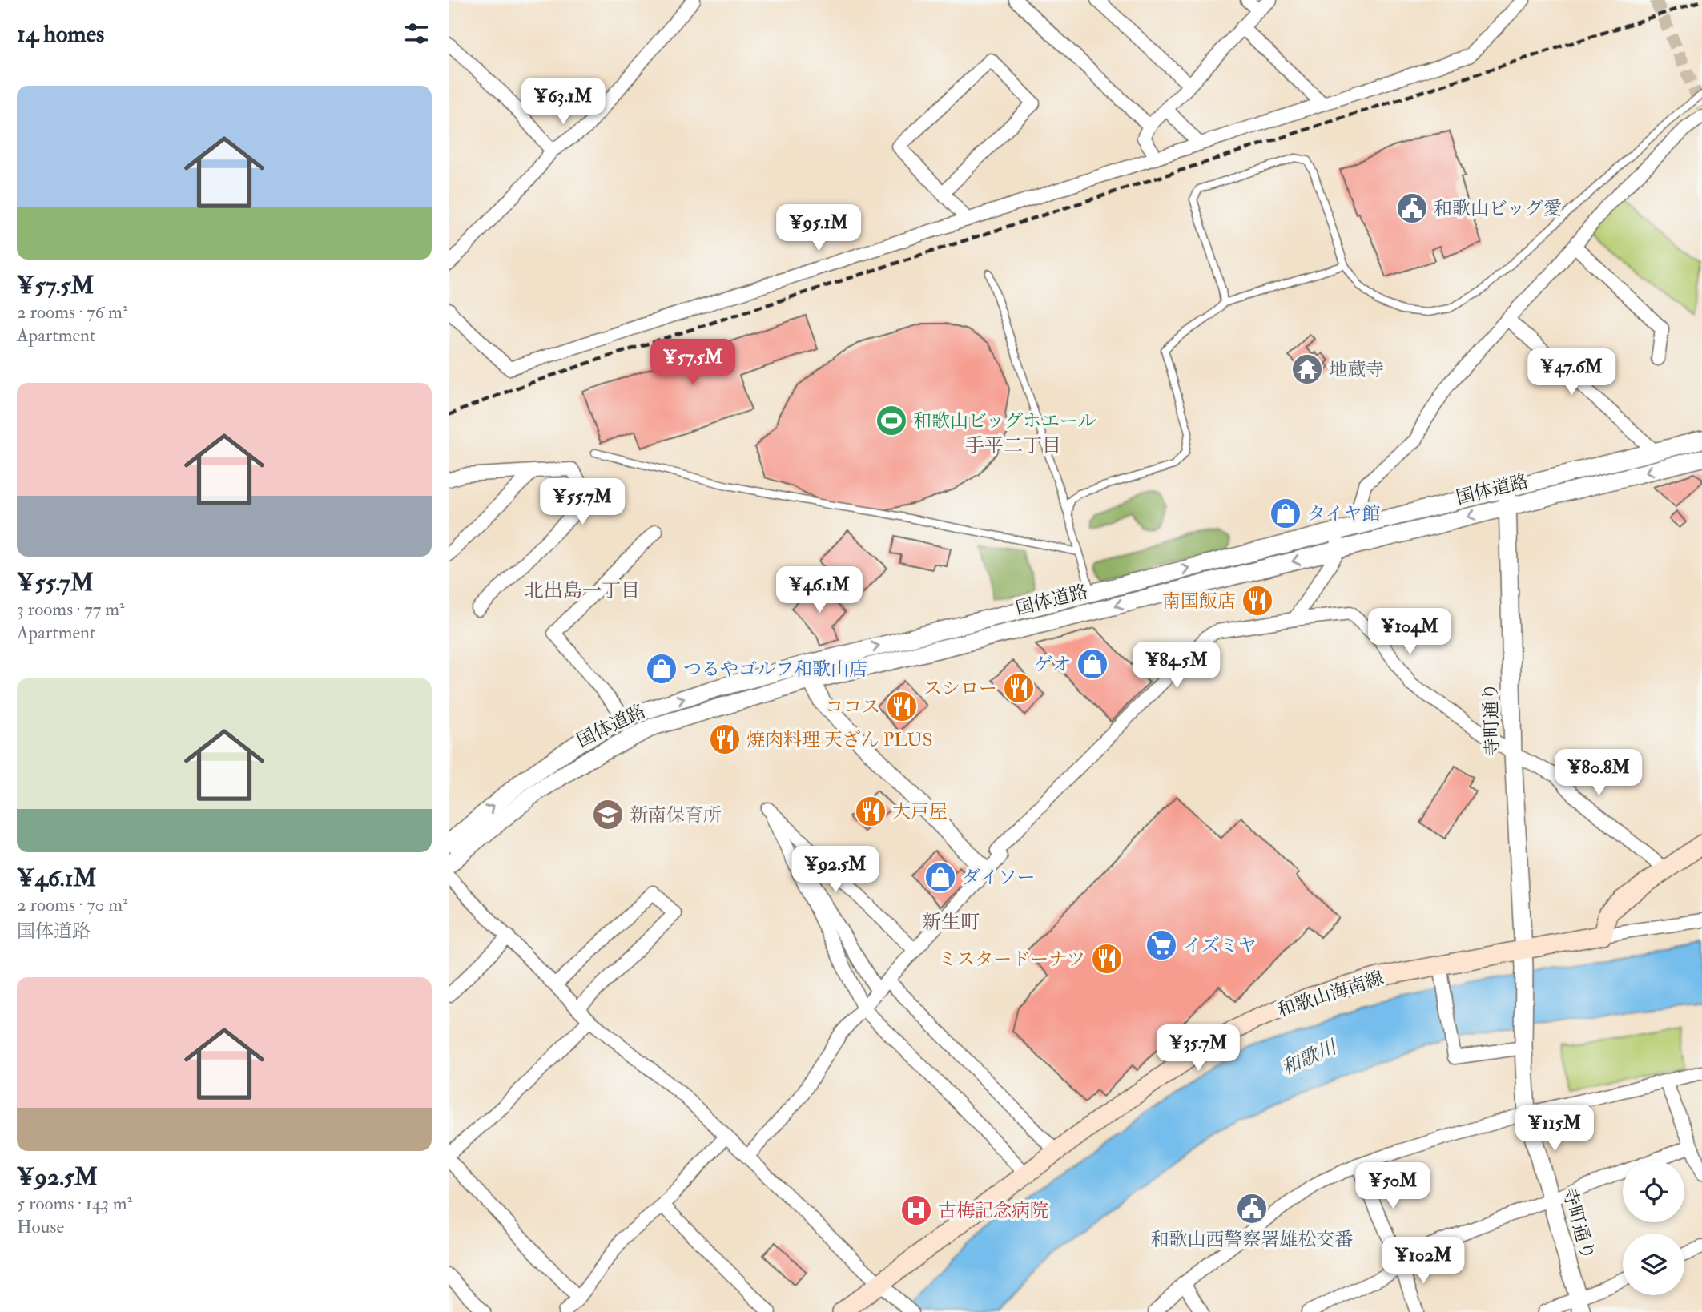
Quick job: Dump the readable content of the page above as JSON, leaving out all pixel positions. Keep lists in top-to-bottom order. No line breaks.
{"streets":{"main road":["和歌山海南線"],"street":["国体道路","寺町通り"]},"crossings":[["国体道路","寺町通り"],["寺町通り","和歌山海南線"]],"districts":["手平二丁目","北出島一丁目","新生町"],"water":["和歌川"],"places":{"public building":["和歌山ビッグ愛","和歌山西警察署雄松交番"],"temple":["地蔵寺"],"sports":["和歌山ビッグホエール"],"shop":["タイヤ館","ゲオ","つるやゴルフ和歌山店","ダイソー"],"restaurant":["南国飯店","スシロー","ココス","焼肉料理 天ざん PLUS","大戸屋","ミスタードーナツ"],"school or university":["新南保育所"],"supermarket":["イズミヤ"],"hospital":["古梅記念病院"]},"page":{"heading":"14 homes","list":[{"name":"¥57.5M","note":"2 rooms · 76 m² · Apartment"},{"name":"¥55.7M","note":"3 rooms · 77 m² · Apartment"},{"name":"¥46.1M","note":"2 rooms · 70 m² · 国体道路"},{"name":"¥92.5M","note":"5 rooms · 143 m² · House"}],"price":["¥63.1M","¥95.1M","¥57.5M","¥47.6M","¥55.7M","¥46.1M","¥104M","¥84.5M","¥80.8M","¥92.5M","¥35.7M","¥115M","¥50M","¥102M"]}}
